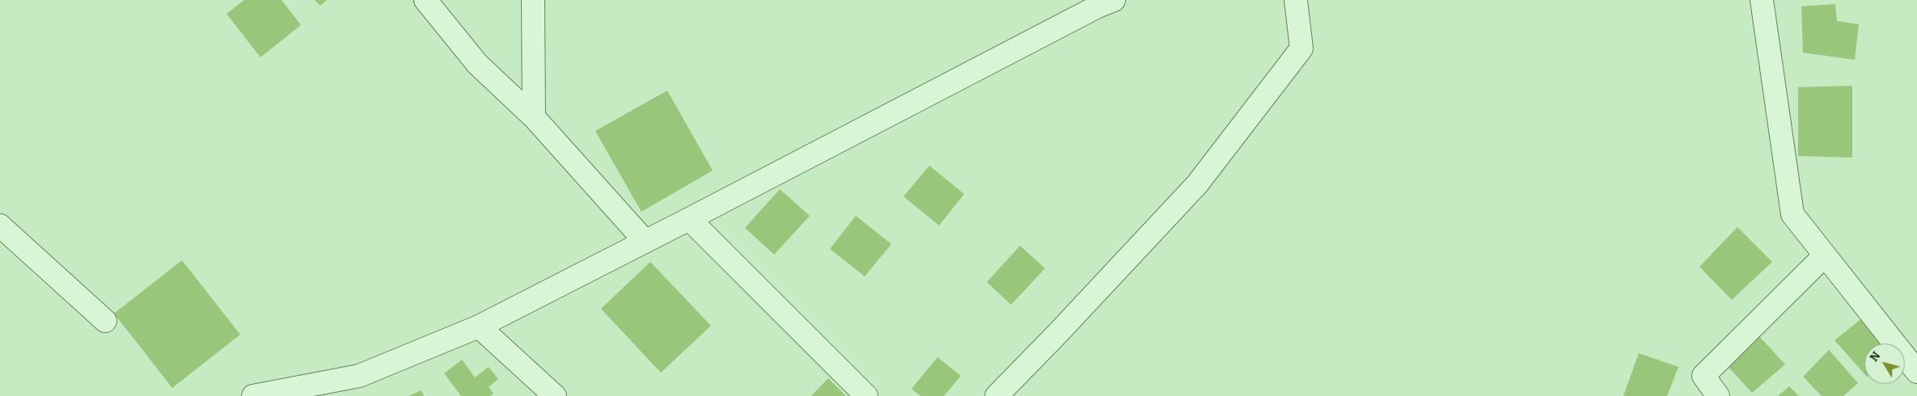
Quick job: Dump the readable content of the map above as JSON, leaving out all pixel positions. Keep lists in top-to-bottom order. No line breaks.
{"north":"top left"}
